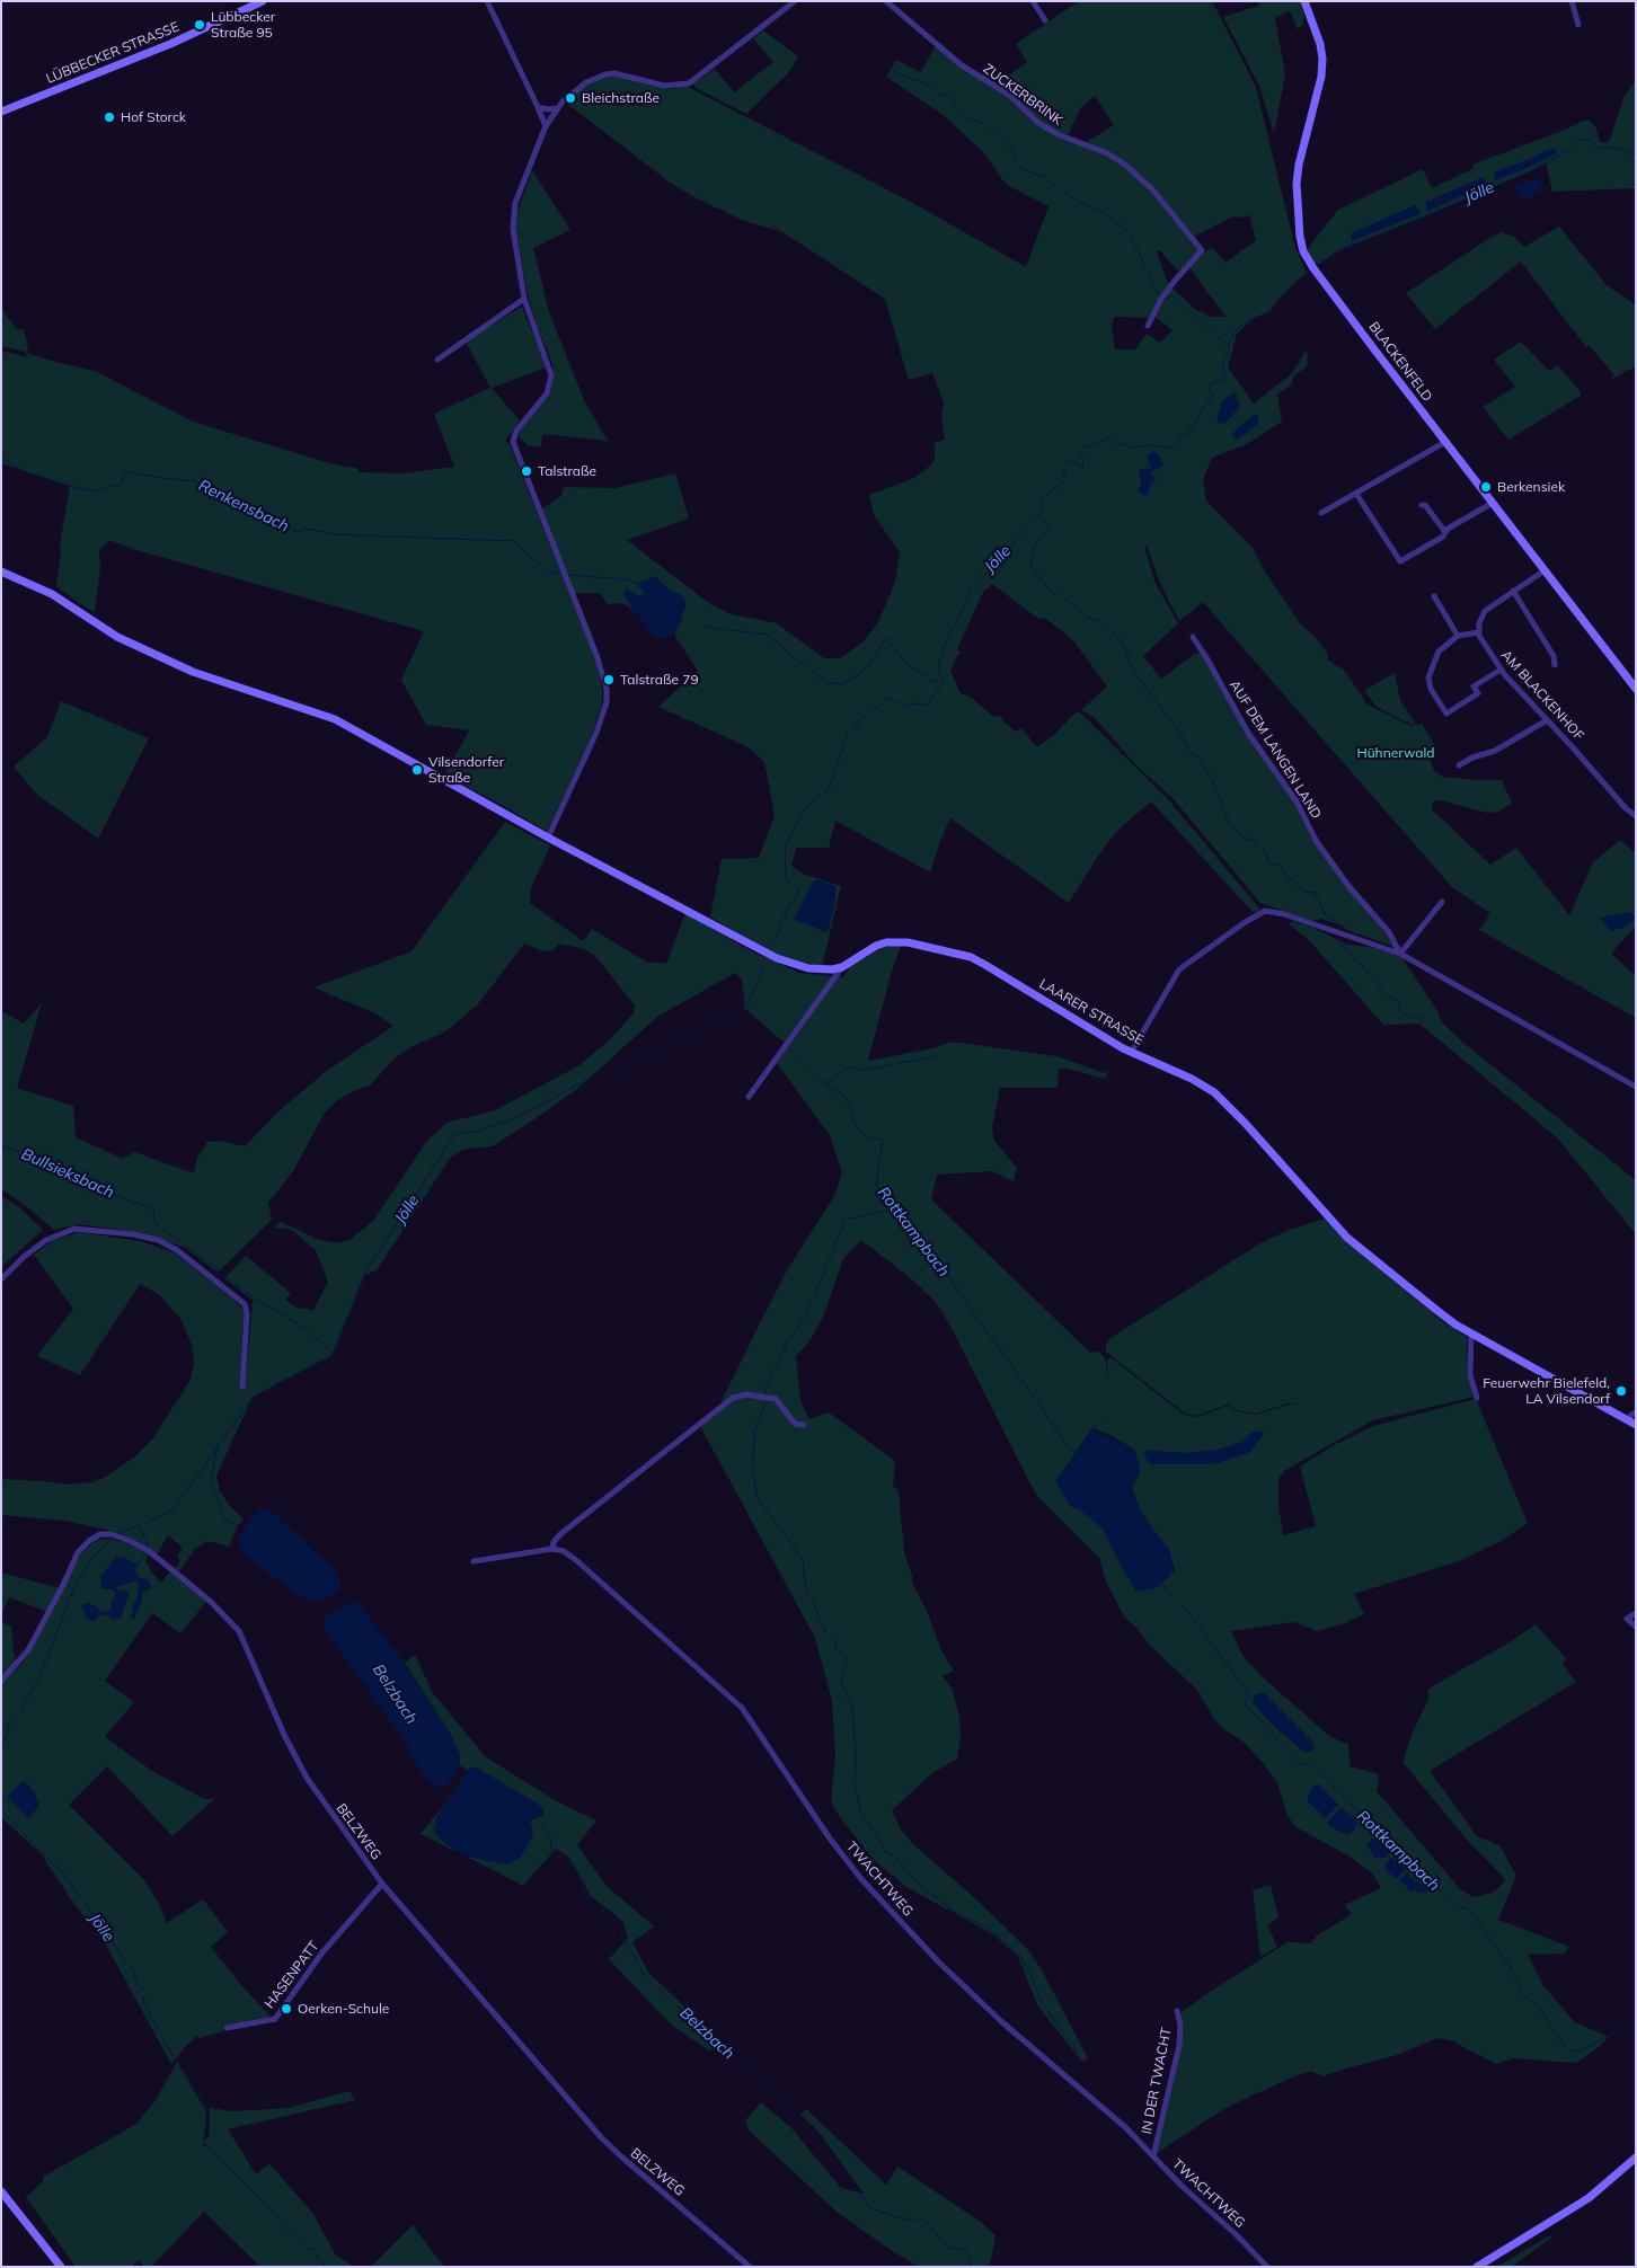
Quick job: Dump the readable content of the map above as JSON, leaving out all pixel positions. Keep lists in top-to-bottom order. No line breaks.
{"streets":{"street":["LÜBBECKER STRASSE","ZUCKERBRINK","BLACKENFELD","AM BLACKENHOF","AUF DEM LANGEN LAND","LAARER STRASSE","BELZWEG","TWACHTWEG","HASENPATT","IN DER TWACHT"]},"crossings":[["BELZWEG","HASENPATT"],["TWACHTWEG","IN DER TWACHT"]],"water":["Jölle","Renkensbach","Bullsieksbach","Rottkampbach","Belzbach"],"parks":["Hühnerwald"],"places":["Lübbecker Straße 95","Bleichstraße","Hof Storck","Talstraße","Berkensiek","Talstraße 79","Vilsendorfer Straße","Feuerwehr Bielefeld, LA Vilsendorf","Oerken-Schule"]}
